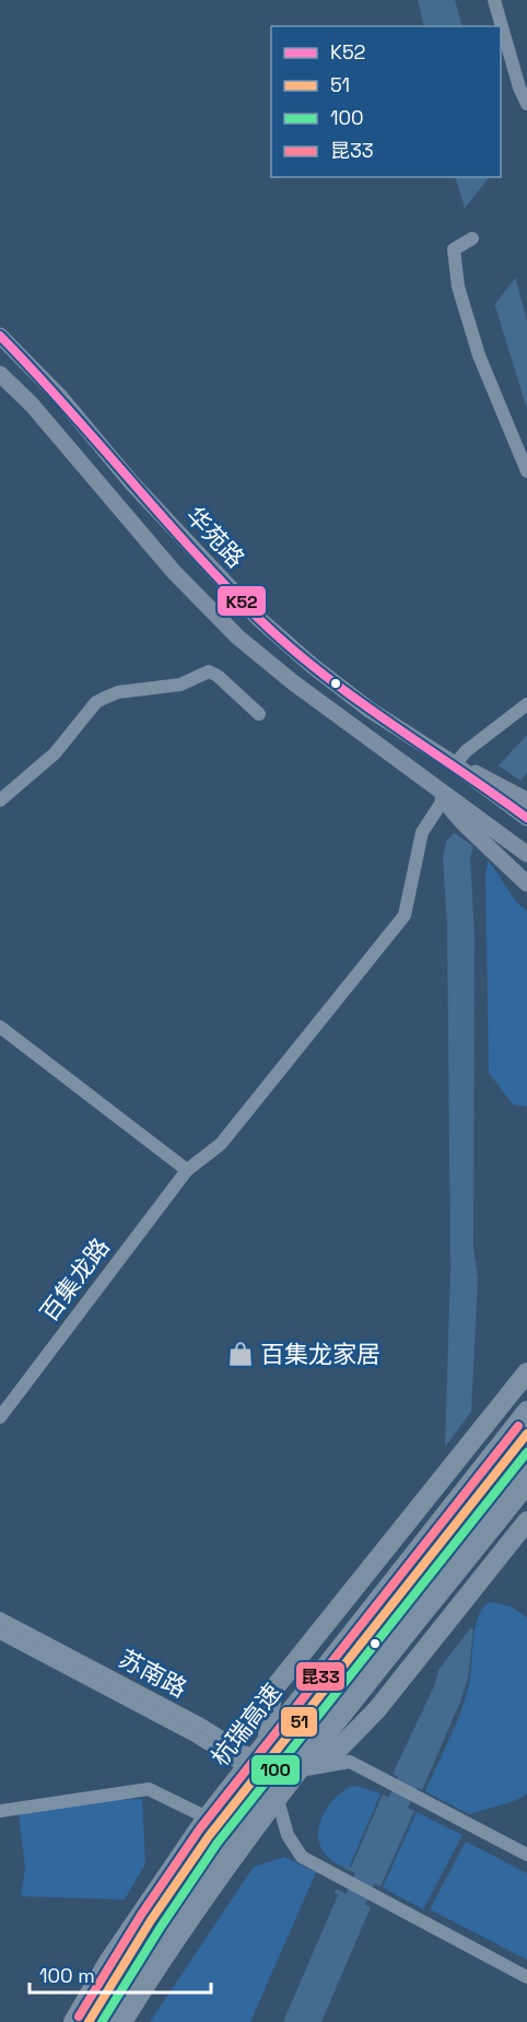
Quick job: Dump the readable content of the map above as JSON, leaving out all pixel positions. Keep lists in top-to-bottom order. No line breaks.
{"streets":{"highway":["杭瑞高速"],"main road":["华苑路"],"street":["百集龙路","苏南路"]},"places":{"shop":["百集龙家居"]},"lines":["transit line K52","transit line 昆33","transit line 51","transit line 100"],"legend":["K52","51","100","昆33"],"scale_bar":"100 m"}
